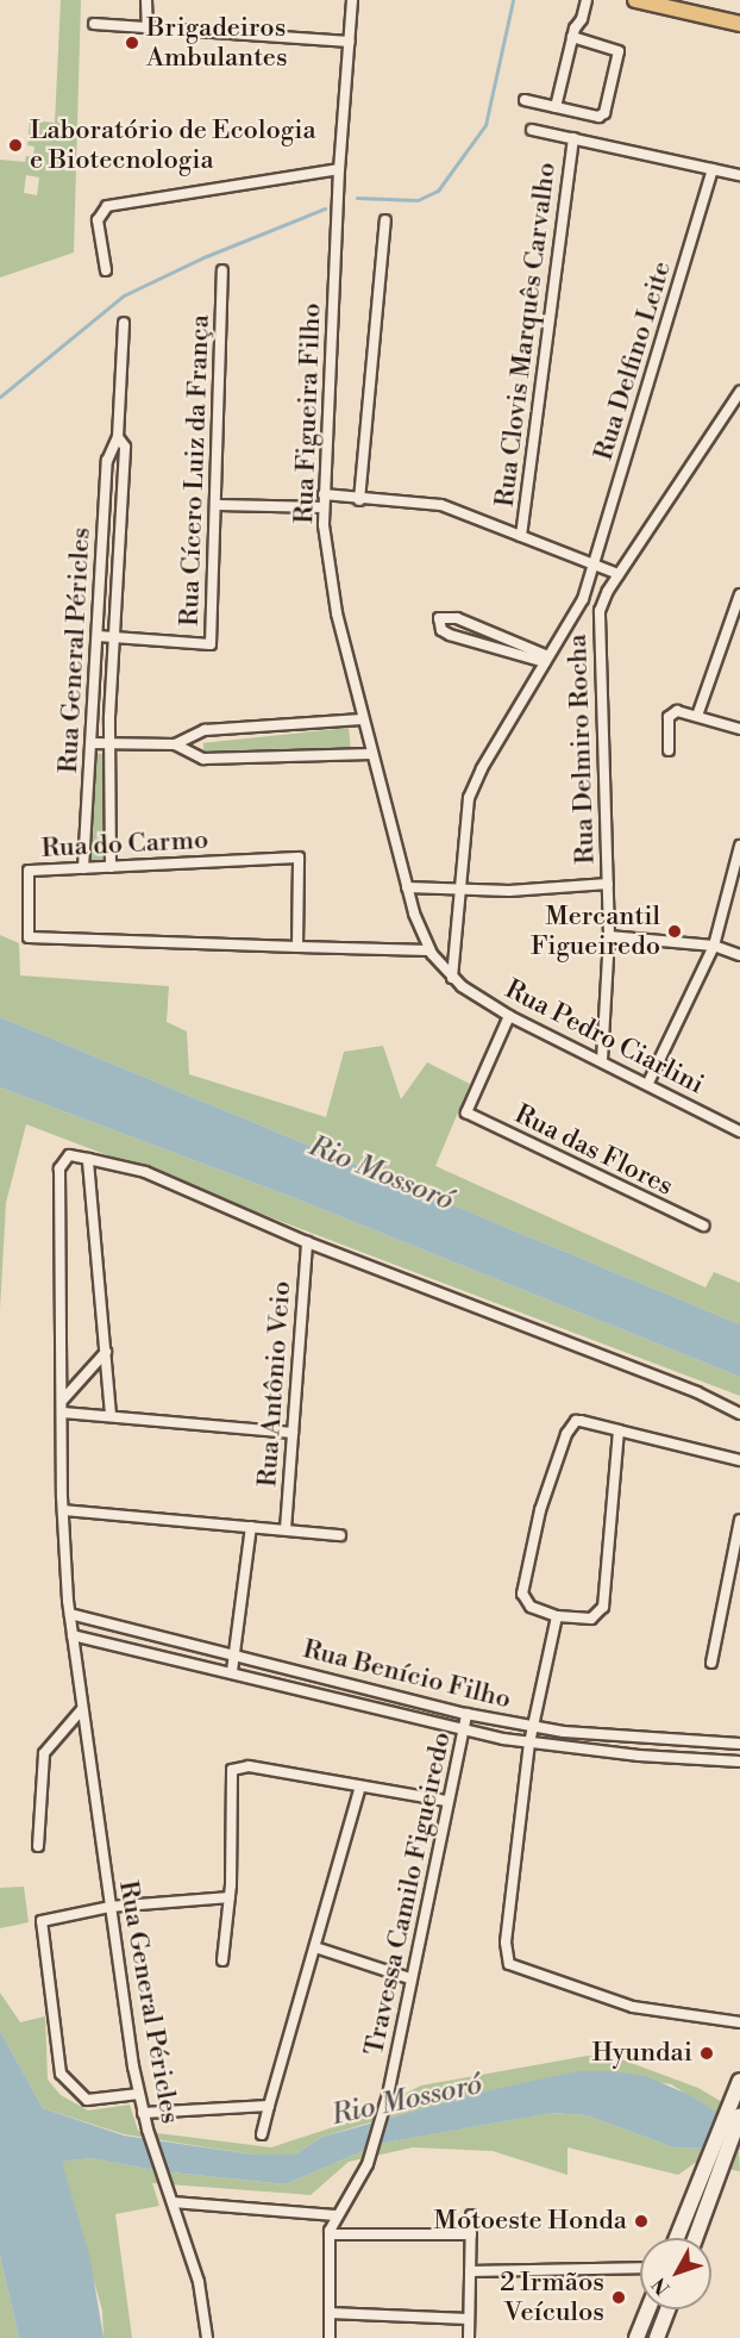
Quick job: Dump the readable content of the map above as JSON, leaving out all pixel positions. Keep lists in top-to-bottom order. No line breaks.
{"streets":{"street":["Rua Clovis Marquês Carvalho","Rua Delfino Leite","Rua Figueira Filho","Rua Cícero Luiz da França","Rua General Péricles","Rua Delmiro Rocha","Rua do Carmo","Rua Pedro Ciarlini","Rua das Flores","Rua Antônio Veio","Rua Benício Filho","Travessa Camilo Figueiredo"]},"crossings":[["Rua Delfino Leite","Rua Figueira Filho"],["Rua Delfino Leite","Rua Pedro Ciarlini"],["Rua Figueira Filho","Rua do Carmo"],["Rua Figueira Filho","Rua Pedro Ciarlini"],["Rua Cícero Luiz da França","Rua General Péricles"],["Rua General Péricles","Rua do Carmo"],["Rua General Péricles","Rua Benício Filho"],["Rua Delmiro Rocha","Rua Pedro Ciarlini"],["Rua Pedro Ciarlini","Rua das Flores"],["Rua Benício Filho","Travessa Camilo Figueiredo"]],"water":["Rio Mossoró"],"places":["Brigadeiros Ambulantes","Laboratório de Ecologia e Biotecnologia","Mercantil Figueiredo","Hyundai","Motoeste Honda","2 Irmãos Veículos"],"north":"bottom left"}
